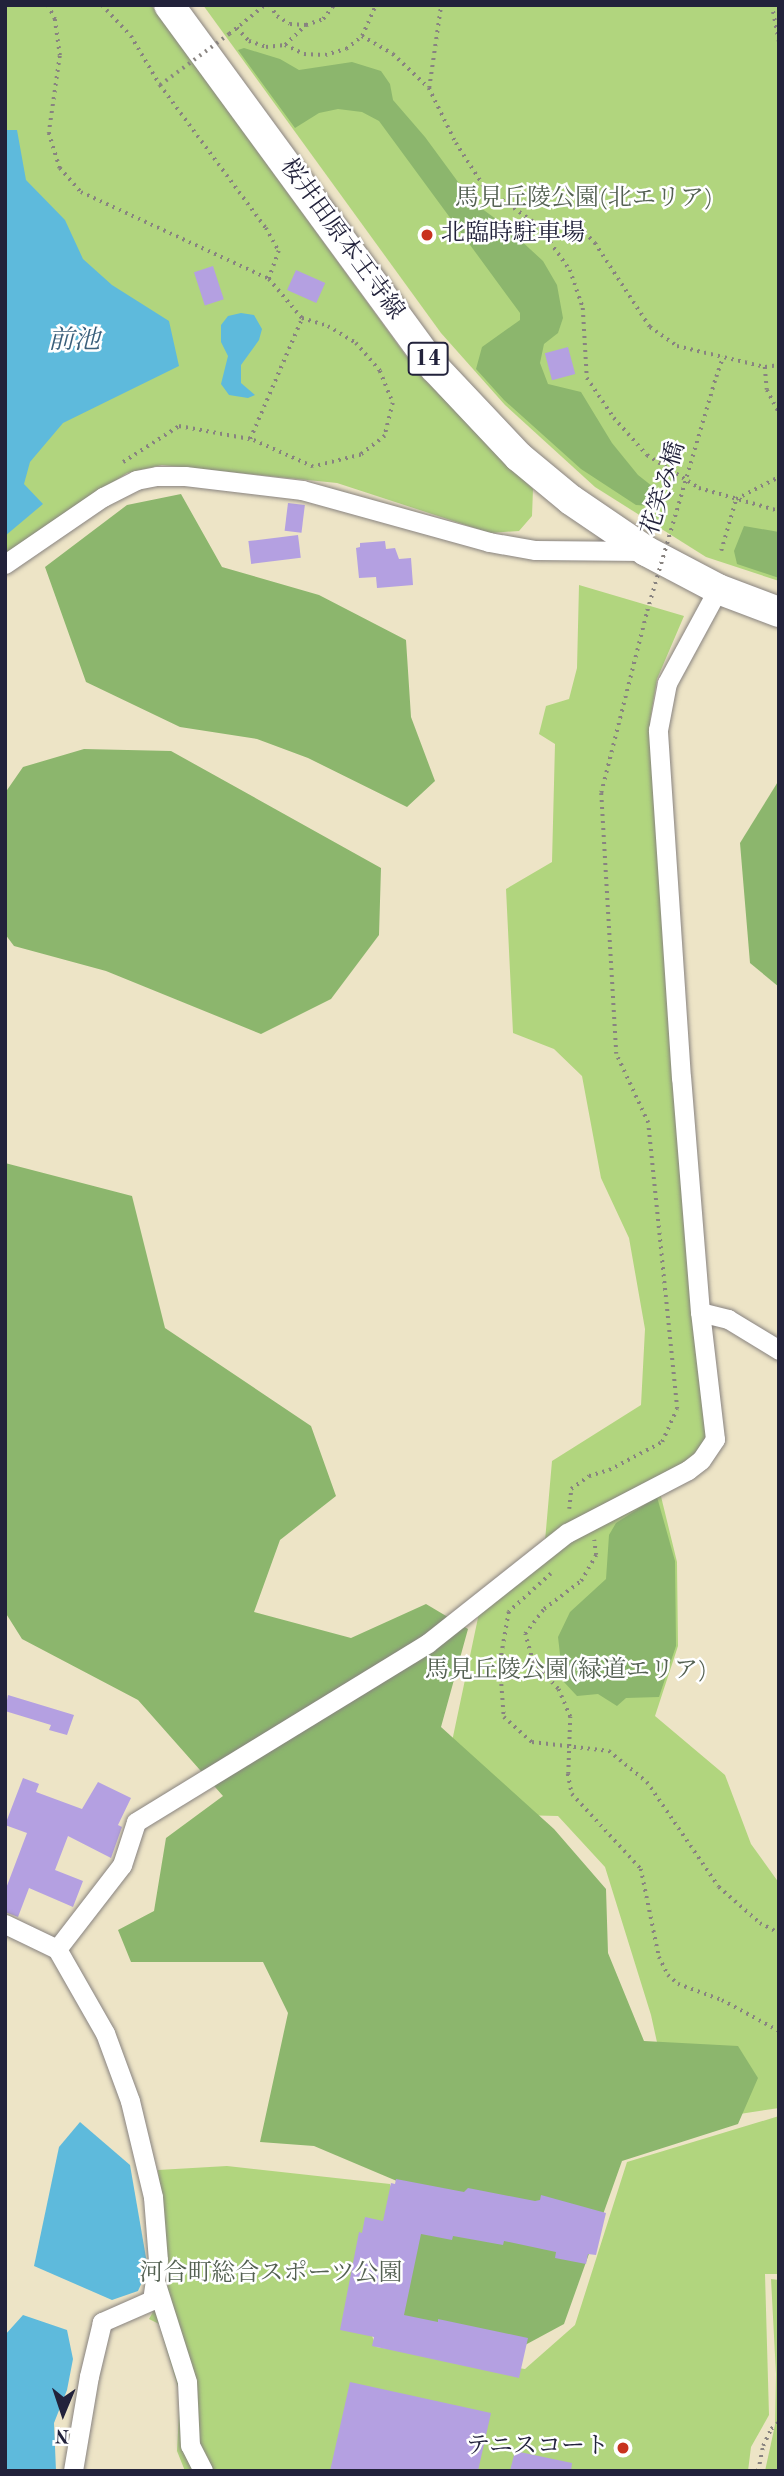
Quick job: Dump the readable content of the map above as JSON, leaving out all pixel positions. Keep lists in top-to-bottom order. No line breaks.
{"streets":{"main road":["桜井田原本王寺線","14"],"path":["花笑み橋"]},"water":["前池"],"parks":["馬見丘陵公園(北エリア)","馬見丘陵公園(緑道エリア)","河合町総合スポーツ公園"],"places":["北臨時駐車場","テニスコート"],"north":"bottom"}
